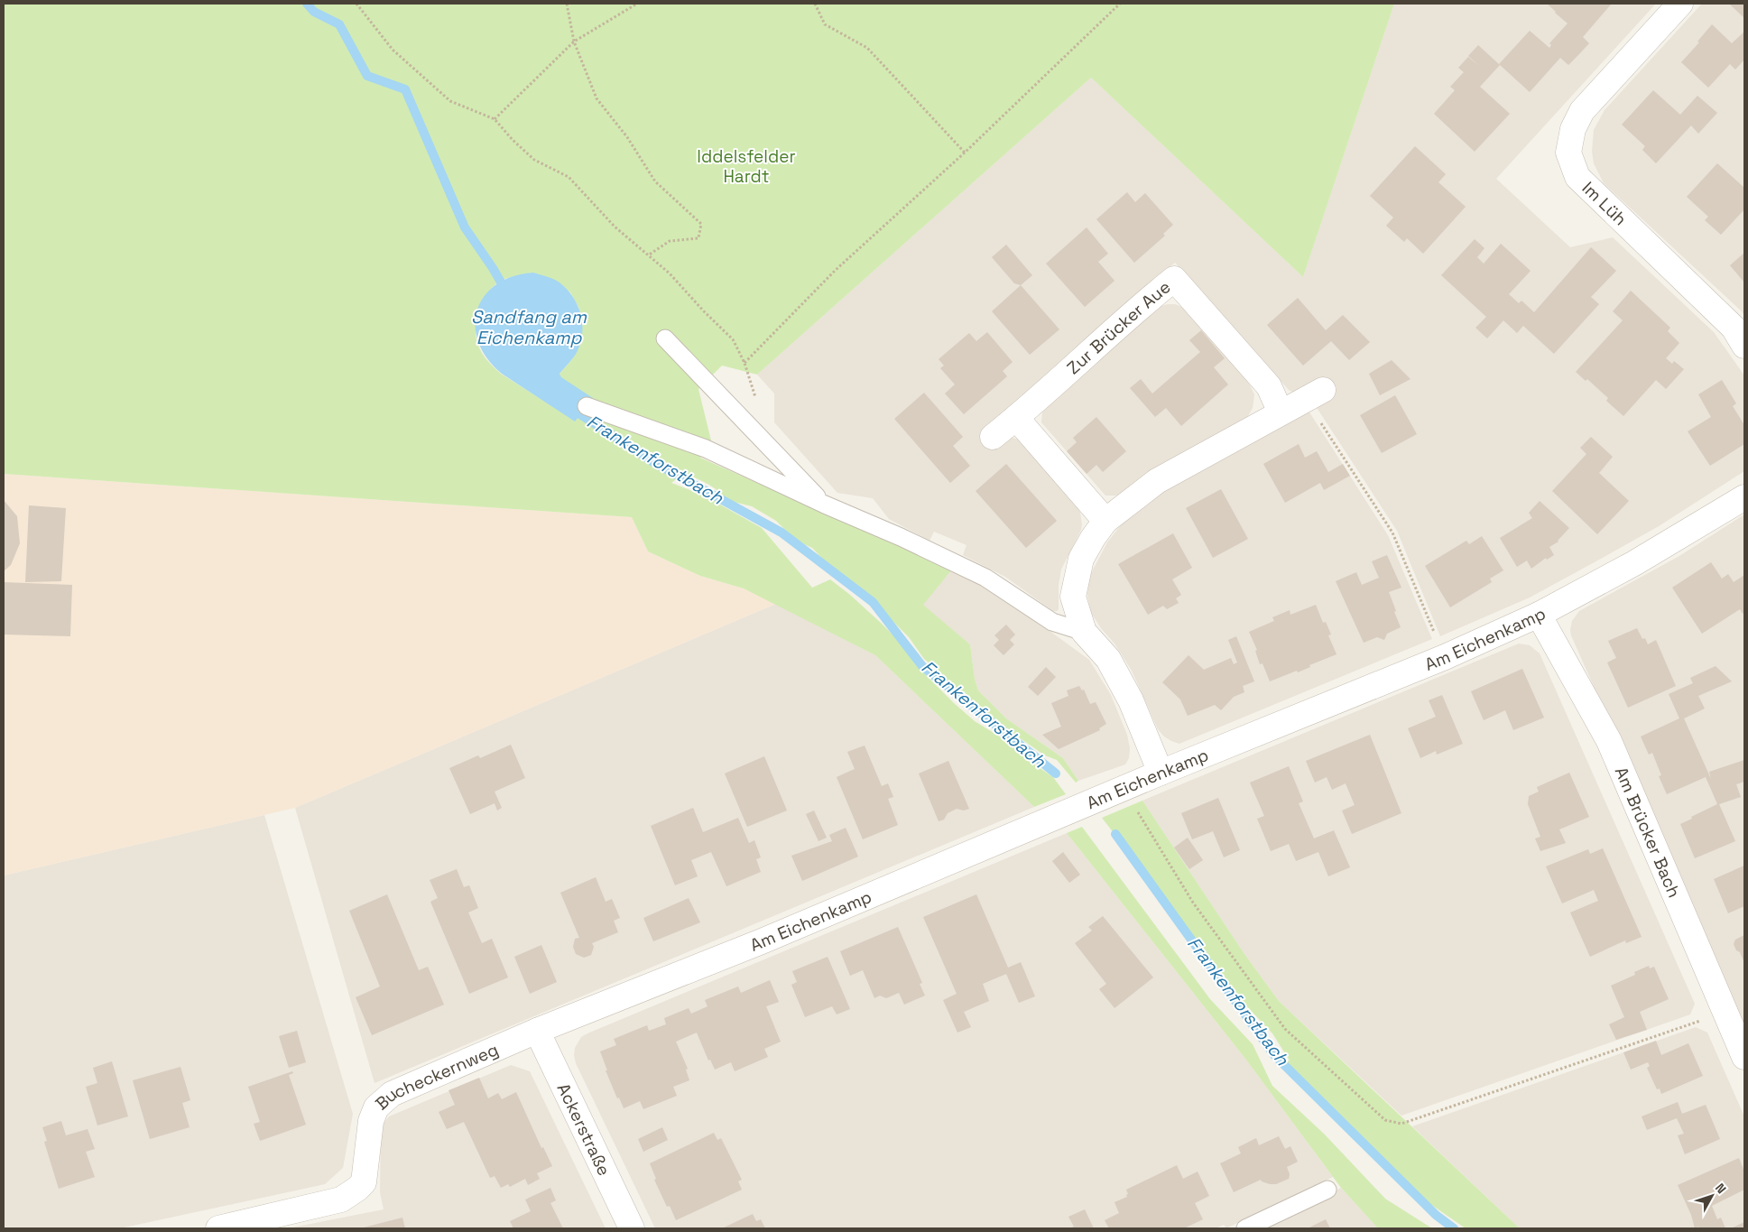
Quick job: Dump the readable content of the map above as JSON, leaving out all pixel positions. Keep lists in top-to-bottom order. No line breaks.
{"streets":{"street":["Im Lüh","Zur Brücker Aue","Am Eichenkamp","Am Brücker Bach","Bucheckernweg","Ackerstraße"]},"crossings":[["Am Eichenkamp","Am Brücker Bach"],["Am Eichenkamp","Bucheckernweg"],["Am Eichenkamp","Ackerstraße"],["Bucheckernweg","Ackerstraße"]],"water":["Sandfang am Eichenkamp","Frankenforstbach"],"parks":["Iddelsfelder Hardt"],"north":"top right"}
